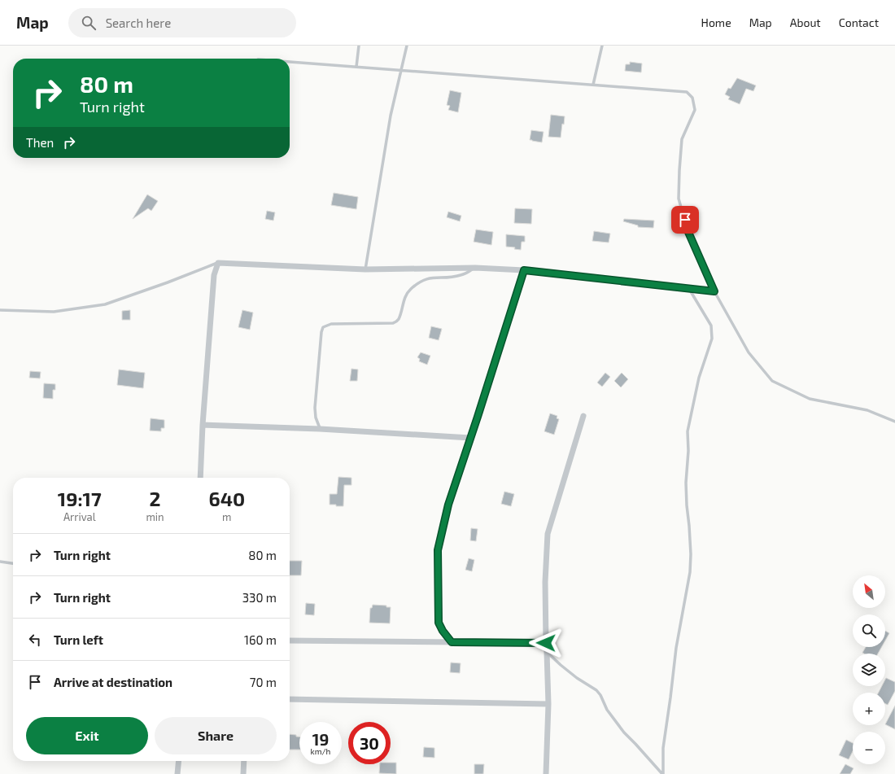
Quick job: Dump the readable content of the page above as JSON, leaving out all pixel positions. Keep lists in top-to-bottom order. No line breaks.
{"north":"top left","page":{"header":"Map","search":"Search here","nav":["Home","Map","About","Contact"],"turn":["80 m","Turn right"],"then":"Then","eta":["19:17","Arrival","2","min","640","m"],"list":[{"name":"Turn right","value":"80 m"},{"name":"Turn right","value":"330 m"},{"name":"Turn left","value":"160 m"},{"name":"Arrive at destination","value":"70 m"}],"map_buttons":["+","−"],"buttons":["Exit","Share"],"speed":"19 km/h","limit":"30"}}
